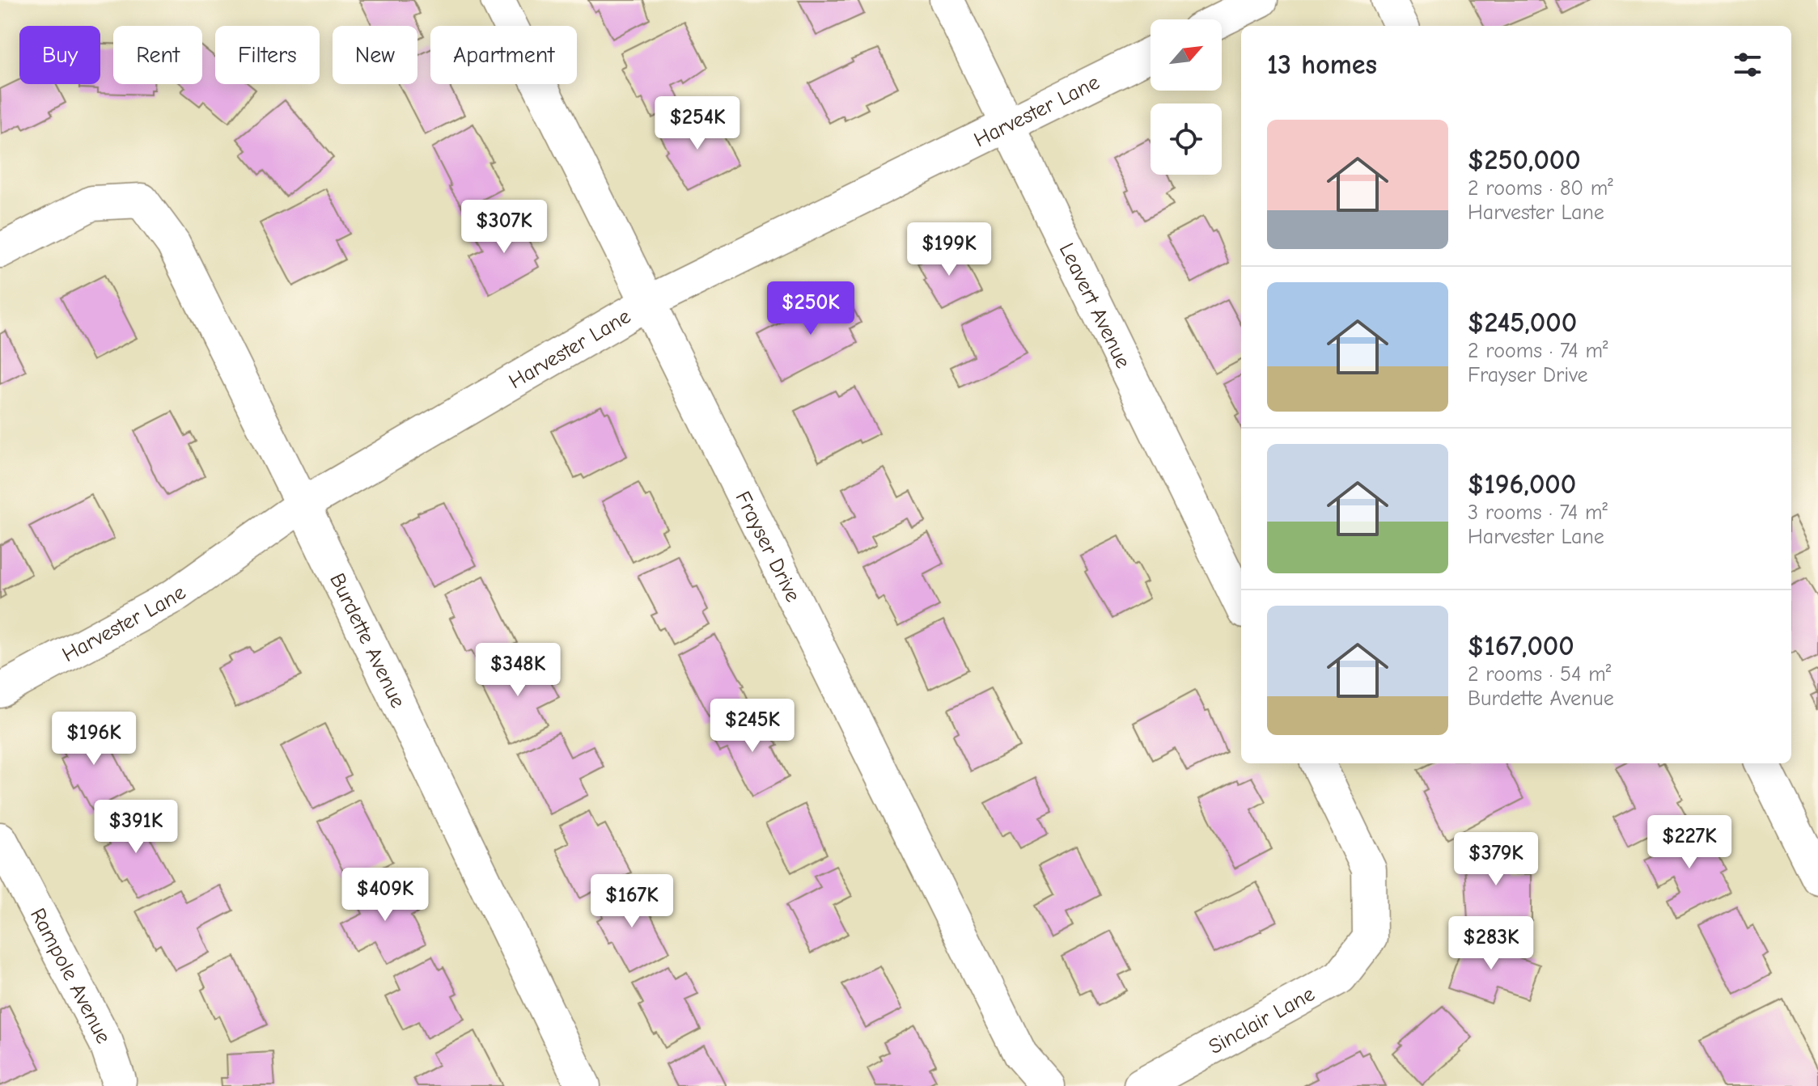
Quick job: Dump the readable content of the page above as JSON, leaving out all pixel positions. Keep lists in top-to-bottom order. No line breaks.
{"streets":{"street":["Harvester Lane","Leavert Avenue","Frayser Drive","Burdette Avenue","Rampole Avenue","Sinclair Lane"]},"crossings":[["Harvester Lane","Leavert Avenue"],["Harvester Lane","Frayser Drive"],["Harvester Lane","Burdette Avenue"]],"north":"top right","page":{"chip":["Buy","Rent","Filters","New","Apartment"],"heading":"13 homes","price":["$254K","$307K","$199K","$250K","$348K","$245K","$196K","$391K","$227K","$379K","$409K","$167K","$283K"],"list":[{"name":"$250,000","note":"2 rooms · 80 m² · Harvester Lane"},{"name":"$245,000","note":"2 rooms · 74 m² · Frayser Drive"},{"name":"$196,000","note":"3 rooms · 74 m² · Harvester Lane"},{"name":"$167,000","note":"2 rooms · 54 m² · Burdette Avenue"}]}}
